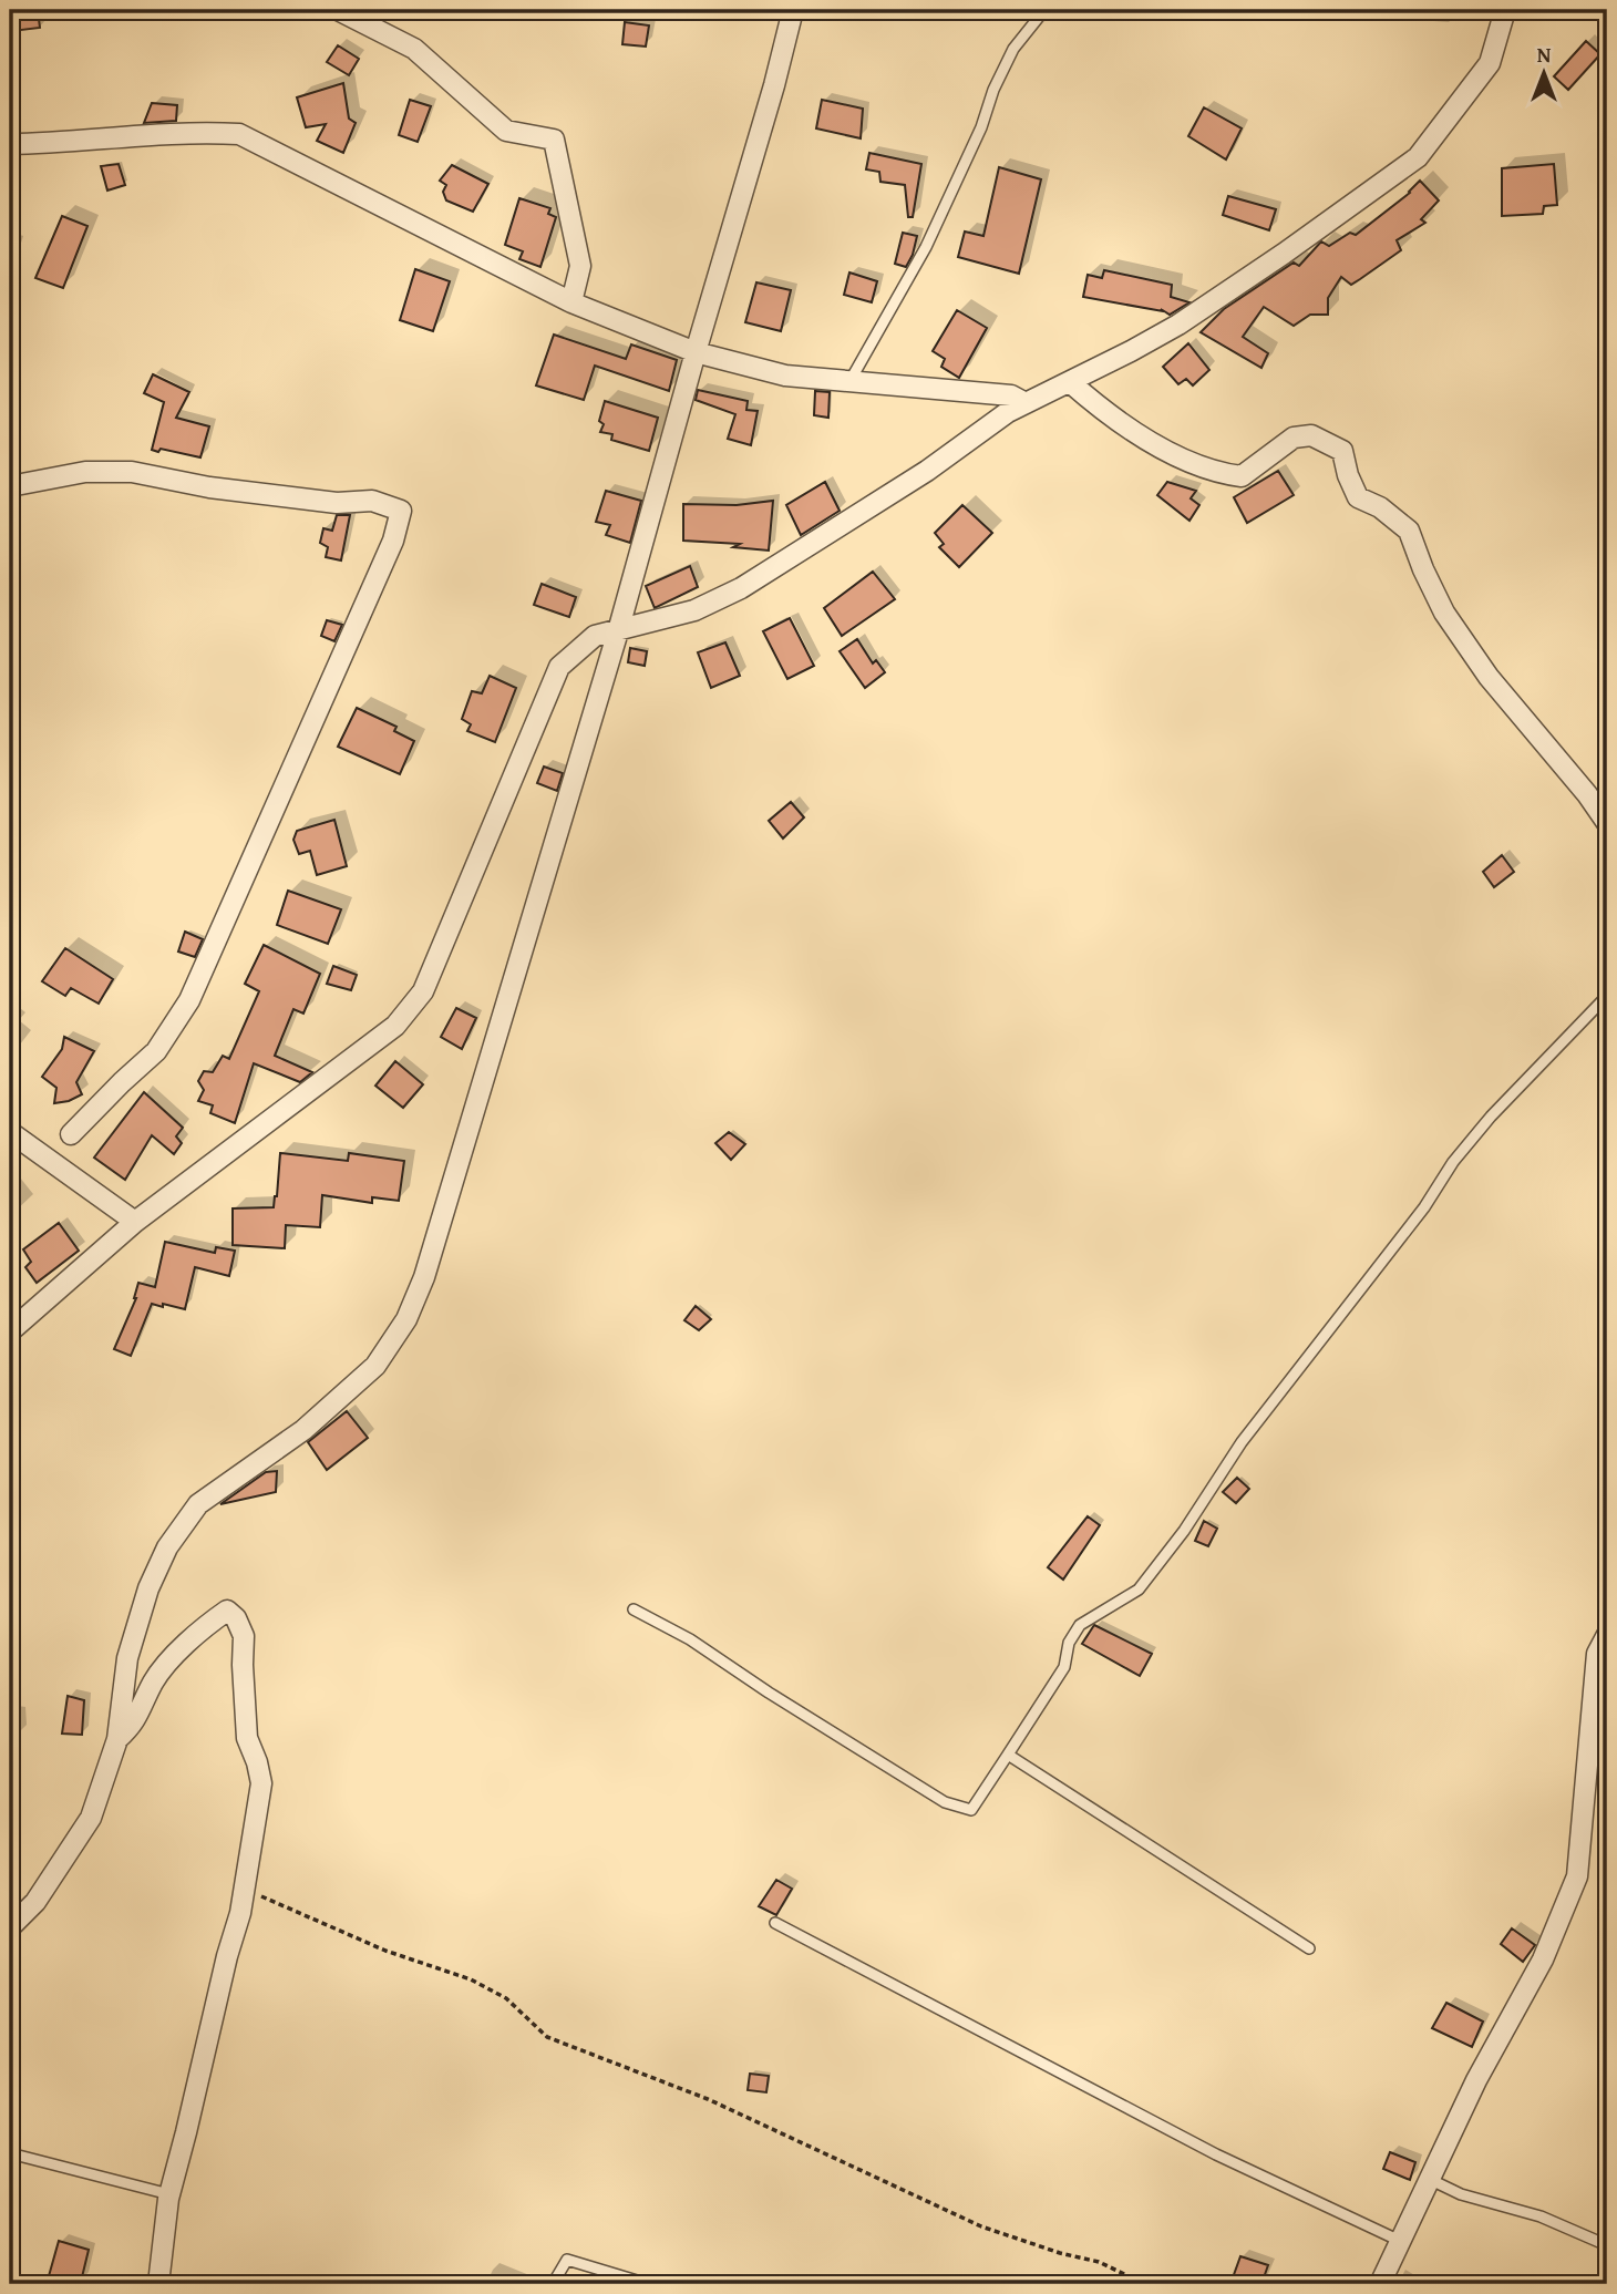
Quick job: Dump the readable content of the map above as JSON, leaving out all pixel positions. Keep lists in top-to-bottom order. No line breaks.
{"north":"top"}
